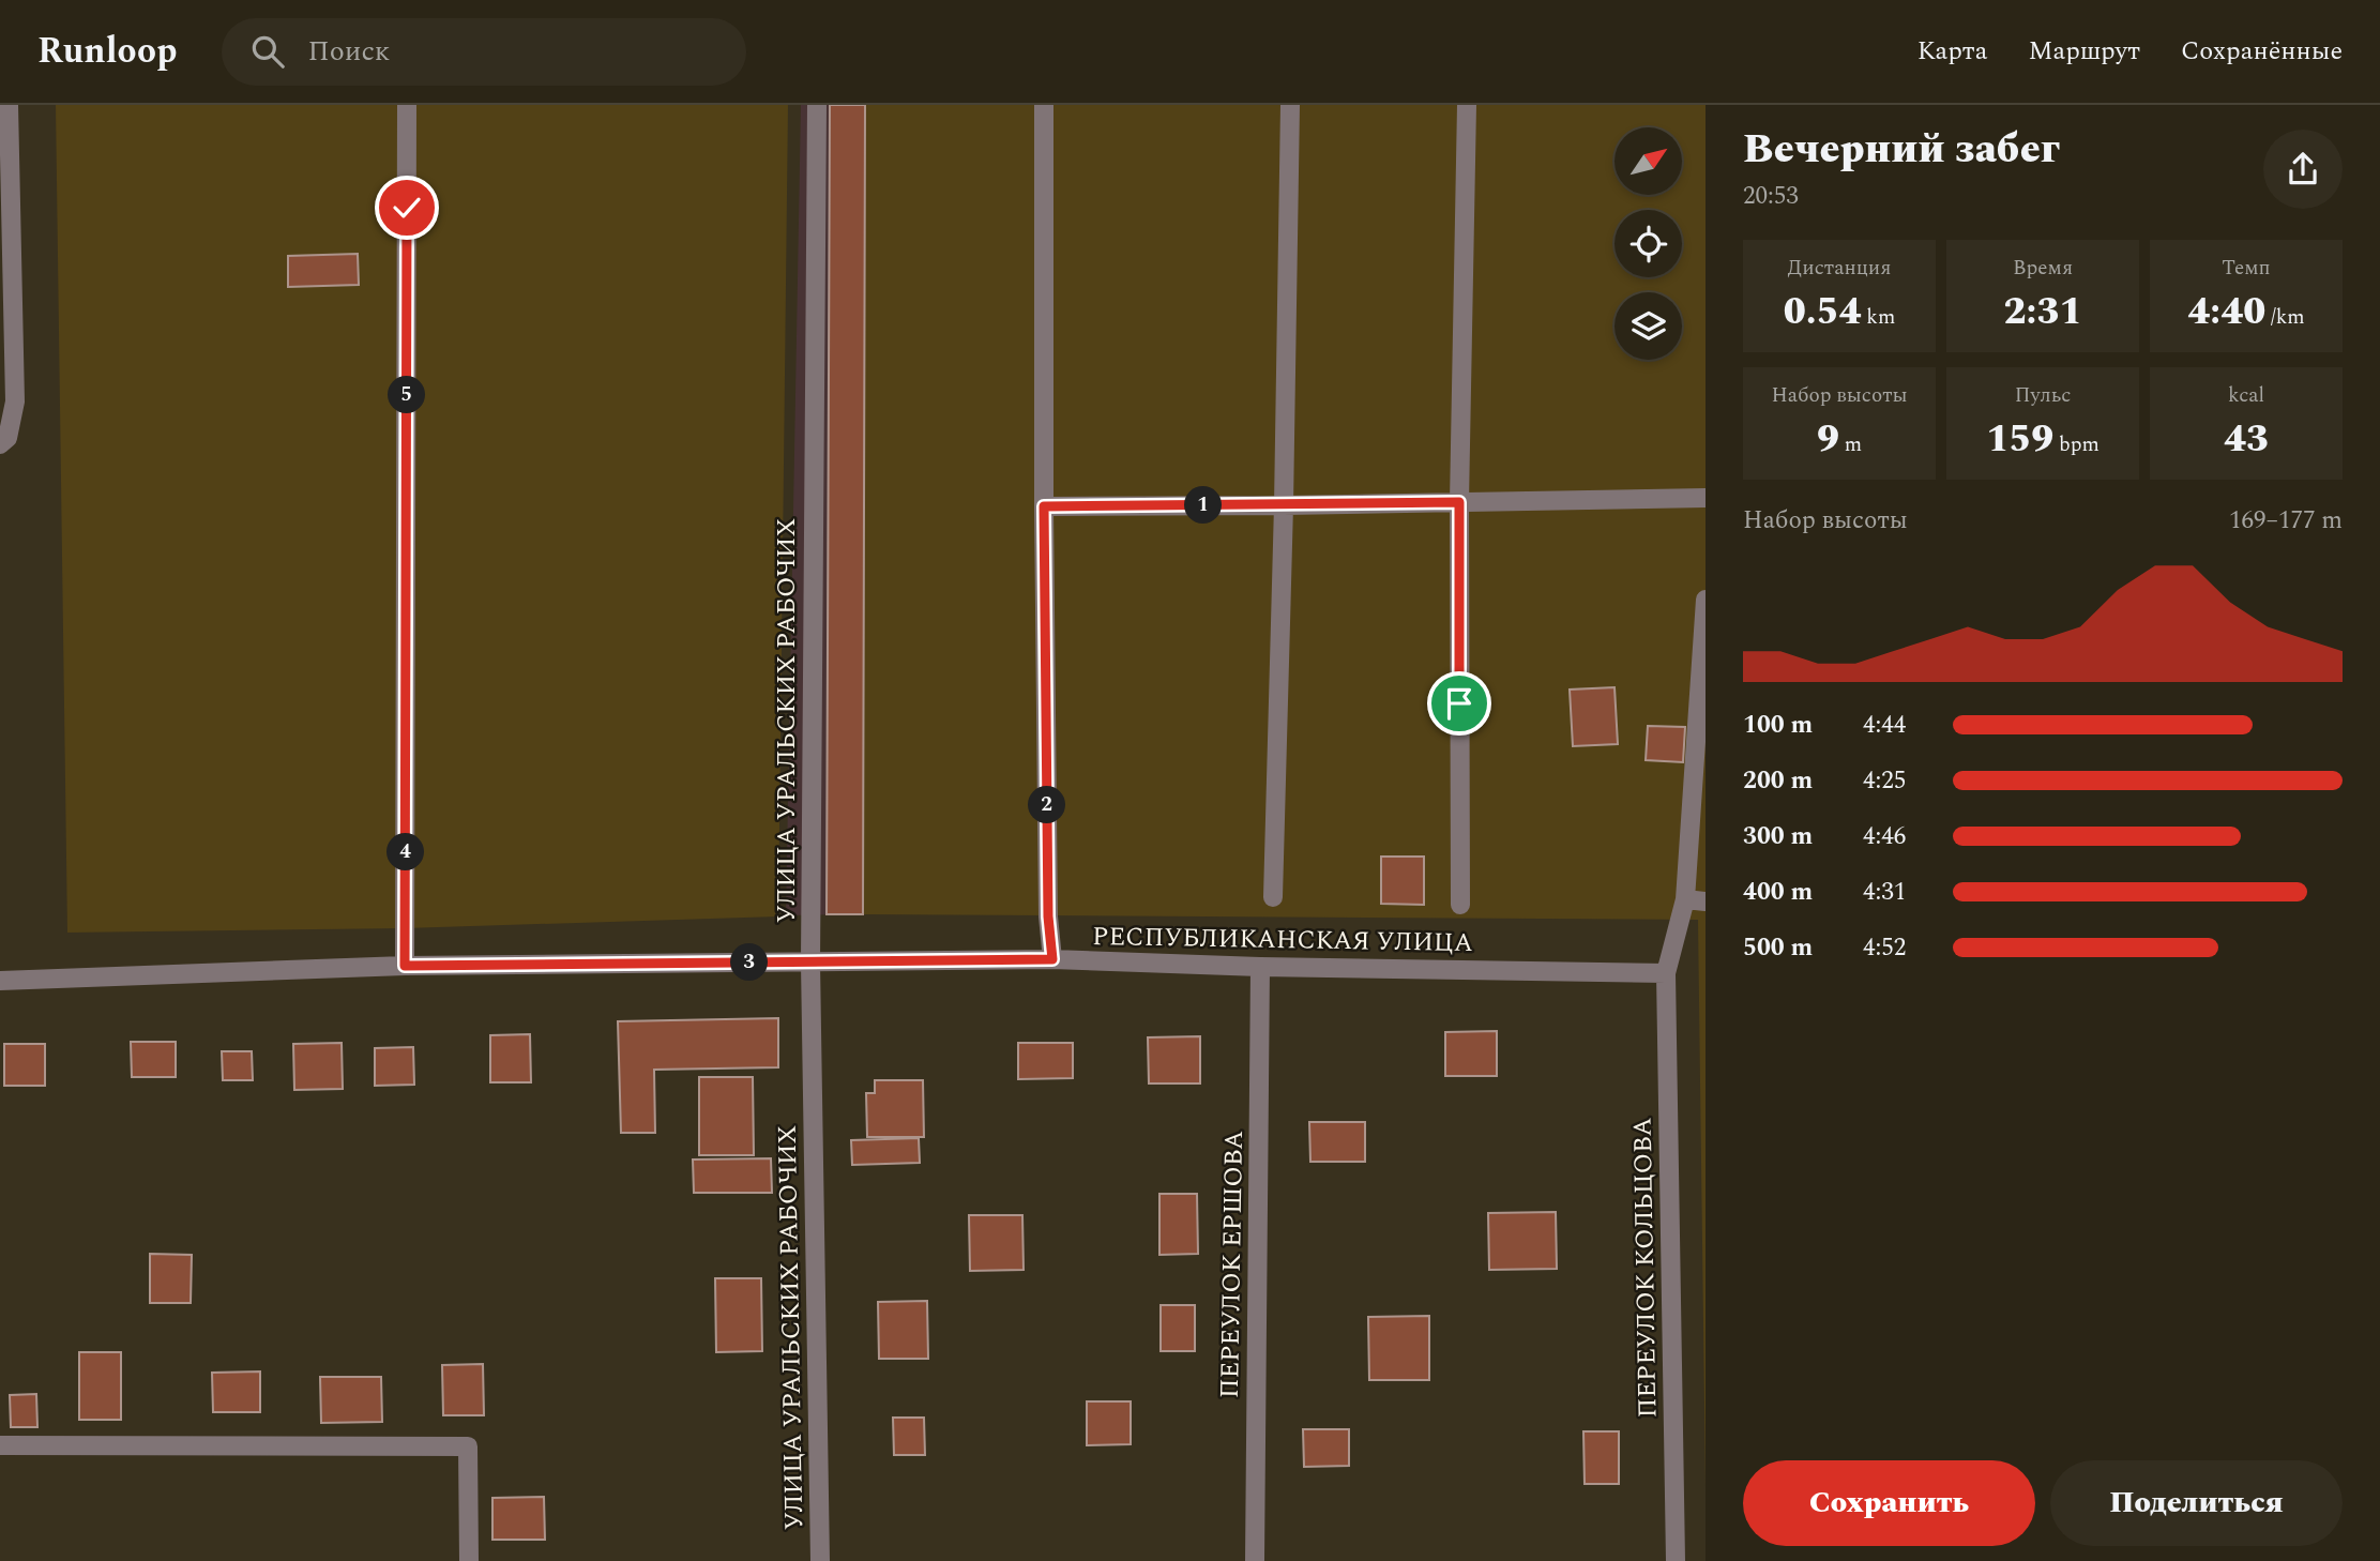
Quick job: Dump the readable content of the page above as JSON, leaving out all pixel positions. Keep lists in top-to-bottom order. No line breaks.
{"streets":{"street":["УЛИЦА УРАЛЬСКИХ РАБОЧИХ","РЕСПУБЛИКАНСКАЯ УЛИЦА","ПЕРЕУЛОК ЕРШОВА","ПЕРЕУЛОК КОЛЬЦОВА"]},"crossings":[["УЛИЦА УРАЛЬСКИХ РАБОЧИХ","РЕСПУБЛИКАНСКАЯ УЛИЦА"],["РЕСПУБЛИКАНСКАЯ УЛИЦА","ПЕРЕУЛОК ЕРШОВА"],["РЕСПУБЛИКАНСКАЯ УЛИЦА","ПЕРЕУЛОК КОЛЬЦОВА"]],"north":"top right","page":{"header":"Runloop","search":"Поиск","nav":["Карта","Маршрут","Сохранённые"],"heading":["Вечерний забег","20:53"],"stats":[["Дистанция","0.54 km"],["Время","2:31"],["Темп","4:40 /km"],["Набор высоты","9 m"],["Пульс","159 bpm"],["kcal","43"]],"pins":["5","1","2","4","3"],"chart":["Набор высоты","169–177 m"],"list":[{"name":"100 m","note":"4:44"},{"name":"200 m","note":"4:25"},{"name":"300 m","note":"4:46"},{"name":"400 m","note":"4:31"},{"name":"500 m","note":"4:52"}],"buttons":["Сохранить","Поделиться"]}}
